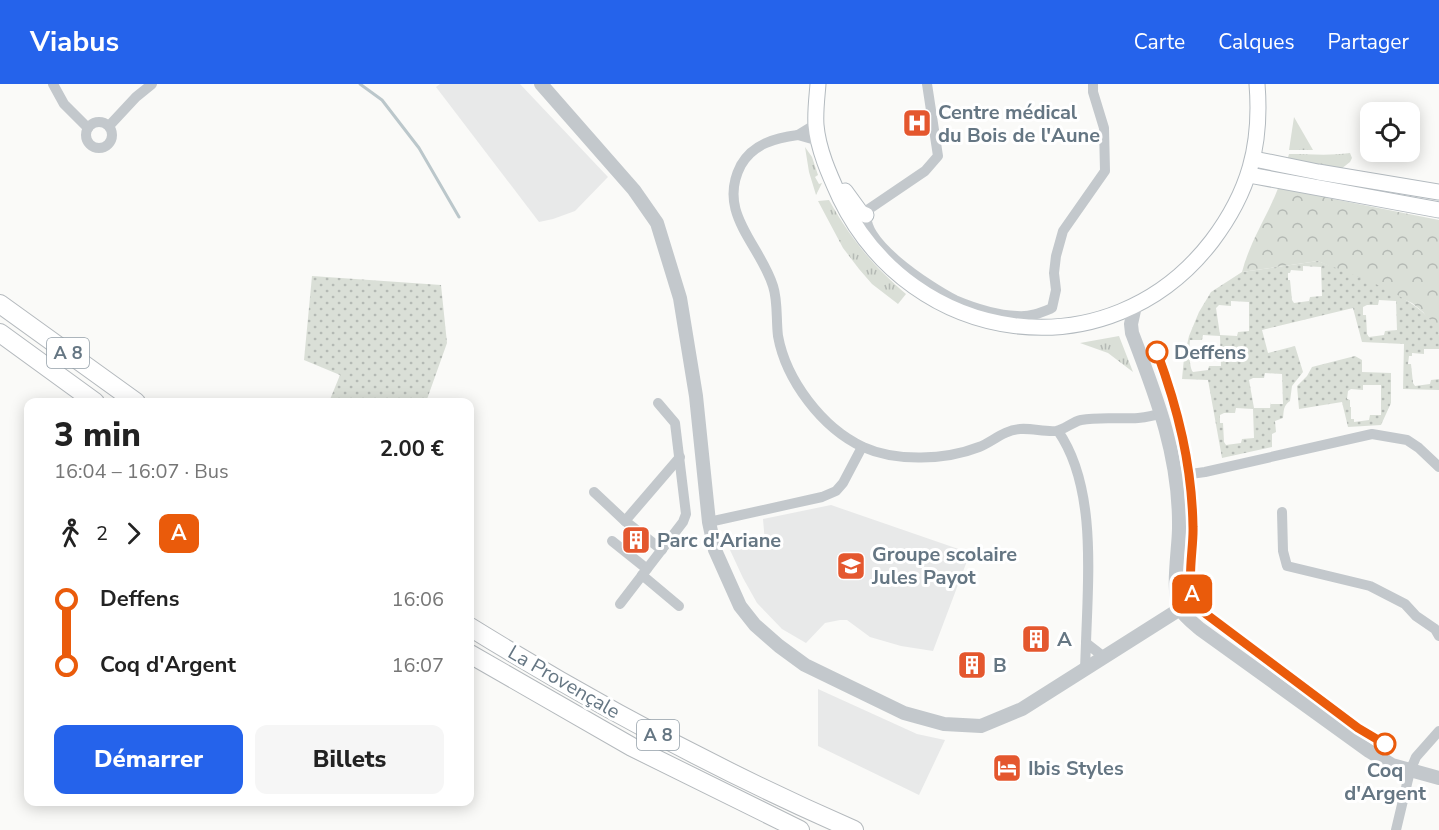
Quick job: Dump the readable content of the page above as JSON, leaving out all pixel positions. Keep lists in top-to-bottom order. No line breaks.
{"streets":{"highway":["A 8","La Provençale"]},"places":{"hospital":["Centre médical du Bois de l'Aune"],"other":["Deffens","Coq d'Argent"],"building":["Parc d'Ariane","A","B"],"school or university":["Groupe scolaire Jules Payot"],"hotel":["Ibis Styles"]},"lines":["bus line A"],"page":{"header":"Viabus","nav":["Carte","Calques","Partager"],"on_map":"A","heading":["3 min","16:04 – 16:07 · Bus","2.00 €"],"legs":["2","A"],"list":[{"name":"Deffens","value":"16:06"},{"name":"Coq d'Argent","value":"16:07"}],"buttons":["Démarrer","Billets"]}}
